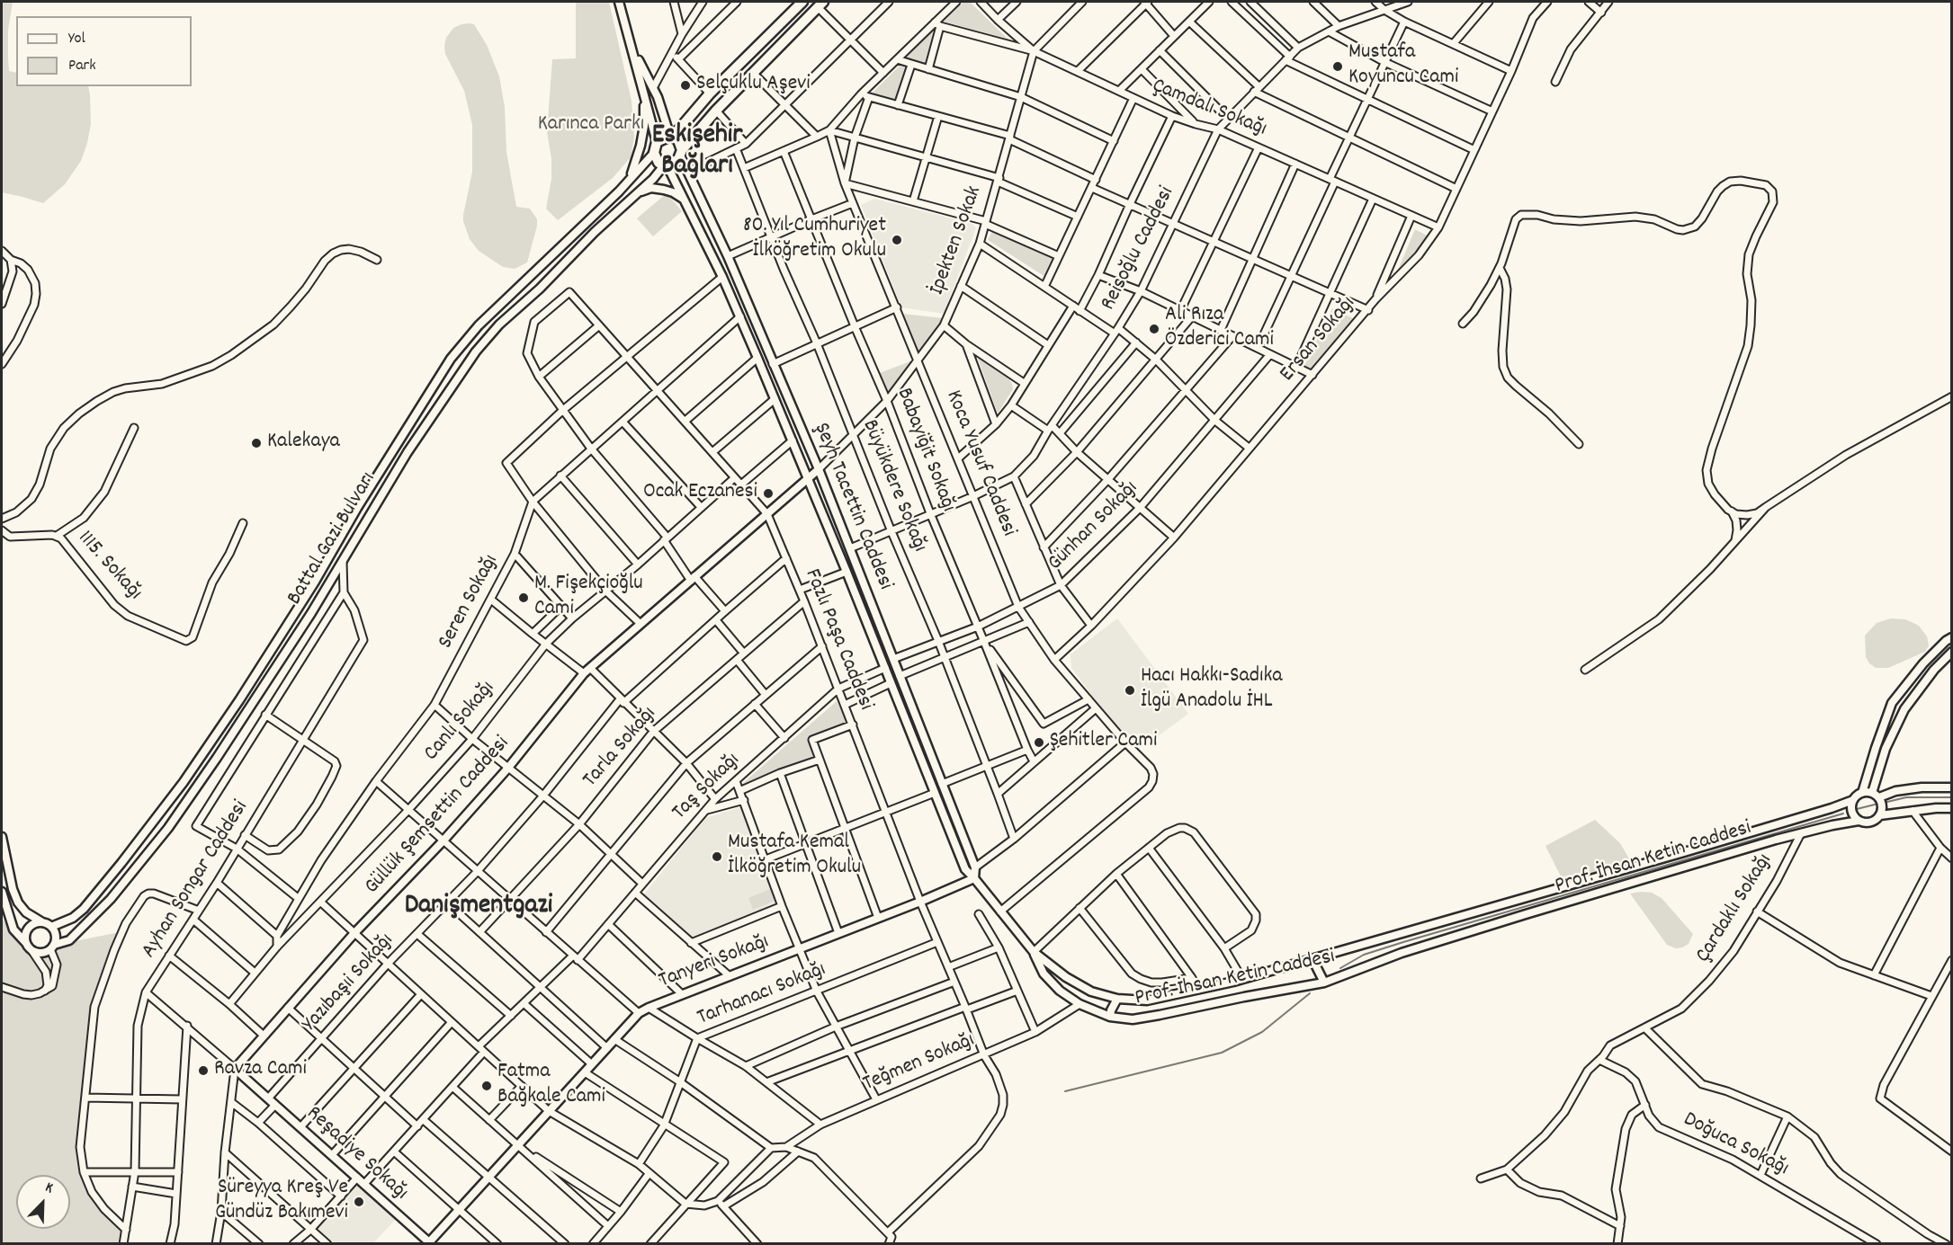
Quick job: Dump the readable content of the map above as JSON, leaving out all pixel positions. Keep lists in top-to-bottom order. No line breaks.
{"streets":{"street":["Çamdalı Sokağı","İpekten Sokak","Reisoğlu Caddesi","Ersan Sokağı","Babayiğit Sokağı","Koca Yusuf Caddesi","Büyükdere Sokağı","Şeyh Tacettin Caddesi","Günhan Sokağı","Battal Gazi Bulvarı","1115. Sokağı","Seren Sokağı","Fazlı Paşa Caddesi","Canlı Sokağı","Tarla Sokağı","Taş Sokağı","Güllük Şemsettin Caddesi","Prof. İhsan Ketin Caddesi","Ayhan Songar Caddesi","Çardaklı Sokağı","Tanyeri Sokağı","Yazıbaşıi Sokağı","Tarhanacı Sokağı","Teğmen Sokağı","Doğuca Sokağı","Reşadiye Sokağı"]},"crossings":[["Çamdalı Sokağı","İpekten Sokak"],["Çamdalı Sokağı","Reisoğlu Caddesi"],["Çamdalı Sokağı","Ersan Sokağı"],["İpekten Sokak","Babayiğit Sokağı"],["İpekten Sokak","Koca Yusuf Caddesi"],["İpekten Sokak","Büyükdere Sokağı"],["İpekten Sokak","Şeyh Tacettin Caddesi"],["İpekten Sokak","Güllük Şemsettin Caddesi"],["Reisoğlu Caddesi","Babayiğit Sokağı"],["Reisoğlu Caddesi","Koca Yusuf Caddesi"],["Reisoğlu Caddesi","Büyükdere Sokağı"],["Reisoğlu Caddesi","Şeyh Tacettin Caddesi"],["Ersan Sokağı","Koca Yusuf Caddesi"],["Babayiğit Sokağı","Günhan Sokağı"],["Koca Yusuf Caddesi","Şeyh Tacettin Caddesi"],["Koca Yusuf Caddesi","Günhan Sokağı"],["Büyükdere Sokağı","Günhan Sokağı"],["Şeyh Tacettin Caddesi","Günhan Sokağı"],["Şeyh Tacettin Caddesi","Battal Gazi Bulvarı"],["Şeyh Tacettin Caddesi","Seren Sokağı"],["Şeyh Tacettin Caddesi","Taş Sokağı"],["Şeyh Tacettin Caddesi","Güllük Şemsettin Caddesi"],["Şeyh Tacettin Caddesi","Prof. İhsan Ketin Caddesi"],["Şeyh Tacettin Caddesi","Tanyeri Sokağı"],["Battal Gazi Bulvarı","Ayhan Songar Caddesi"],["Seren Sokağı","Fazlı Paşa Caddesi"],["Seren Sokağı","Canlı Sokağı"],["Fazlı Paşa Caddesi","Canlı Sokağı"],["Fazlı Paşa Caddesi","Tarla Sokağı"],["Fazlı Paşa Caddesi","Taş Sokağı"],["Fazlı Paşa Caddesi","Güllük Şemsettin Caddesi"],["Fazlı Paşa Caddesi","Tanyeri Sokağı"],["Fazlı Paşa Caddesi","Yazıbaşıi Sokağı"],["Fazlı Paşa Caddesi","Tarhanacı Sokağı"],["Fazlı Paşa Caddesi","Teğmen Sokağı"],["Güllük Şemsettin Caddesi","Reşadiye Sokağı"],["Prof. İhsan Ketin Caddesi","Çardaklı Sokağı"],["Prof. İhsan Ketin Caddesi","Teğmen Sokağı"],["Çardaklı Sokağı","Doğuca Sokağı"],["Tanyeri Sokağı","Reşadiye Sokağı"],["Yazıbaşıi Sokağı","Reşadiye Sokağı"]],"districts":["Eskişehir Bağları","Danişmentgazi"],"parks":["Karınca Parkı"],"places":["Mustafa Koyuncu Cami","Selçuklu Aşevi","80. Yıl Cumhuriyet İlköğretim Okulu","Ali Rıza Özderici Cami","Kalekaya","Ocak Eczanesi","M. Fişekçioğlu Cami","Hacı Hakkı-Sadıka İlgü Anadolu İHL","Şehitler Cami","Mustafa Kemal İlköğretim Okulu","Ravza Cami","Fatma Bağkale Cami","Süreyya Kreş Ve Gündüz Bakımevi"],"legend":["Yol","Park"],"north":"top right"}
